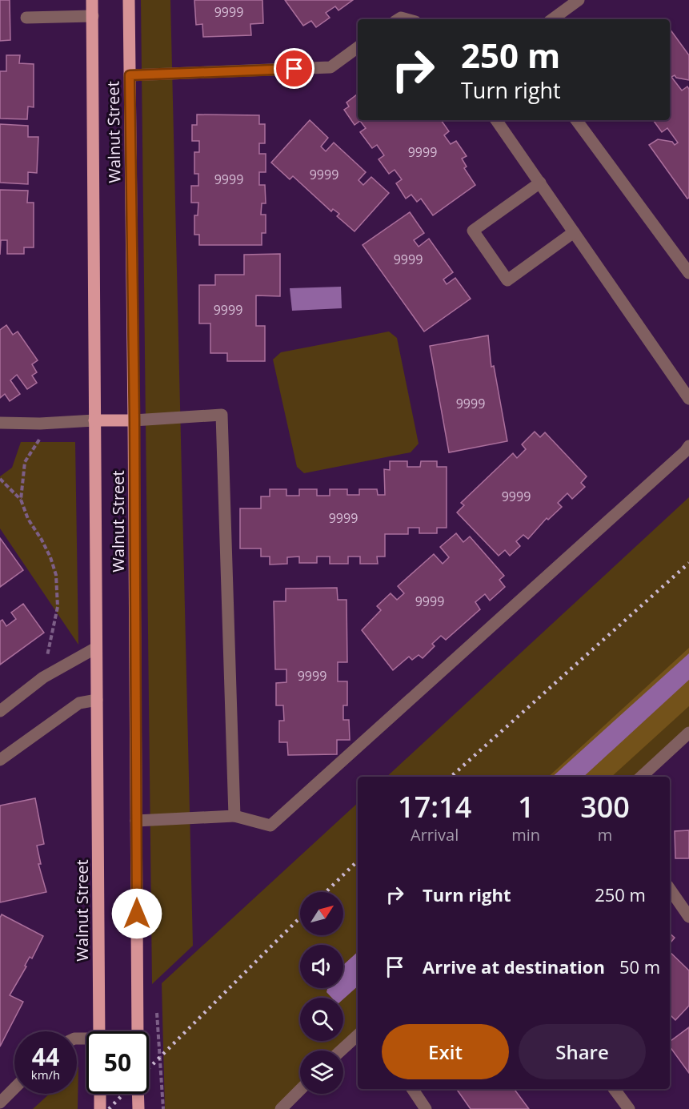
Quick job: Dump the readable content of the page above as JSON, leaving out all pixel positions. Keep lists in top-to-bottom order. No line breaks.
{"streets":{"main road":["Walnut Street"]},"house_numbers":["9999","9999","9999","9999","9999","9999","9999","9999","9999","9999","9999"],"north":"top right","page":{"turn":["250 m","Turn right"],"eta":["17:14","Arrival","1","min","300","m"],"list":[{"name":"Turn right","value":"250 m"},{"name":"Arrive at destination","value":"50 m"}],"buttons":["Exit","Share"],"speed":"44 km/h","limit":"50"}}
